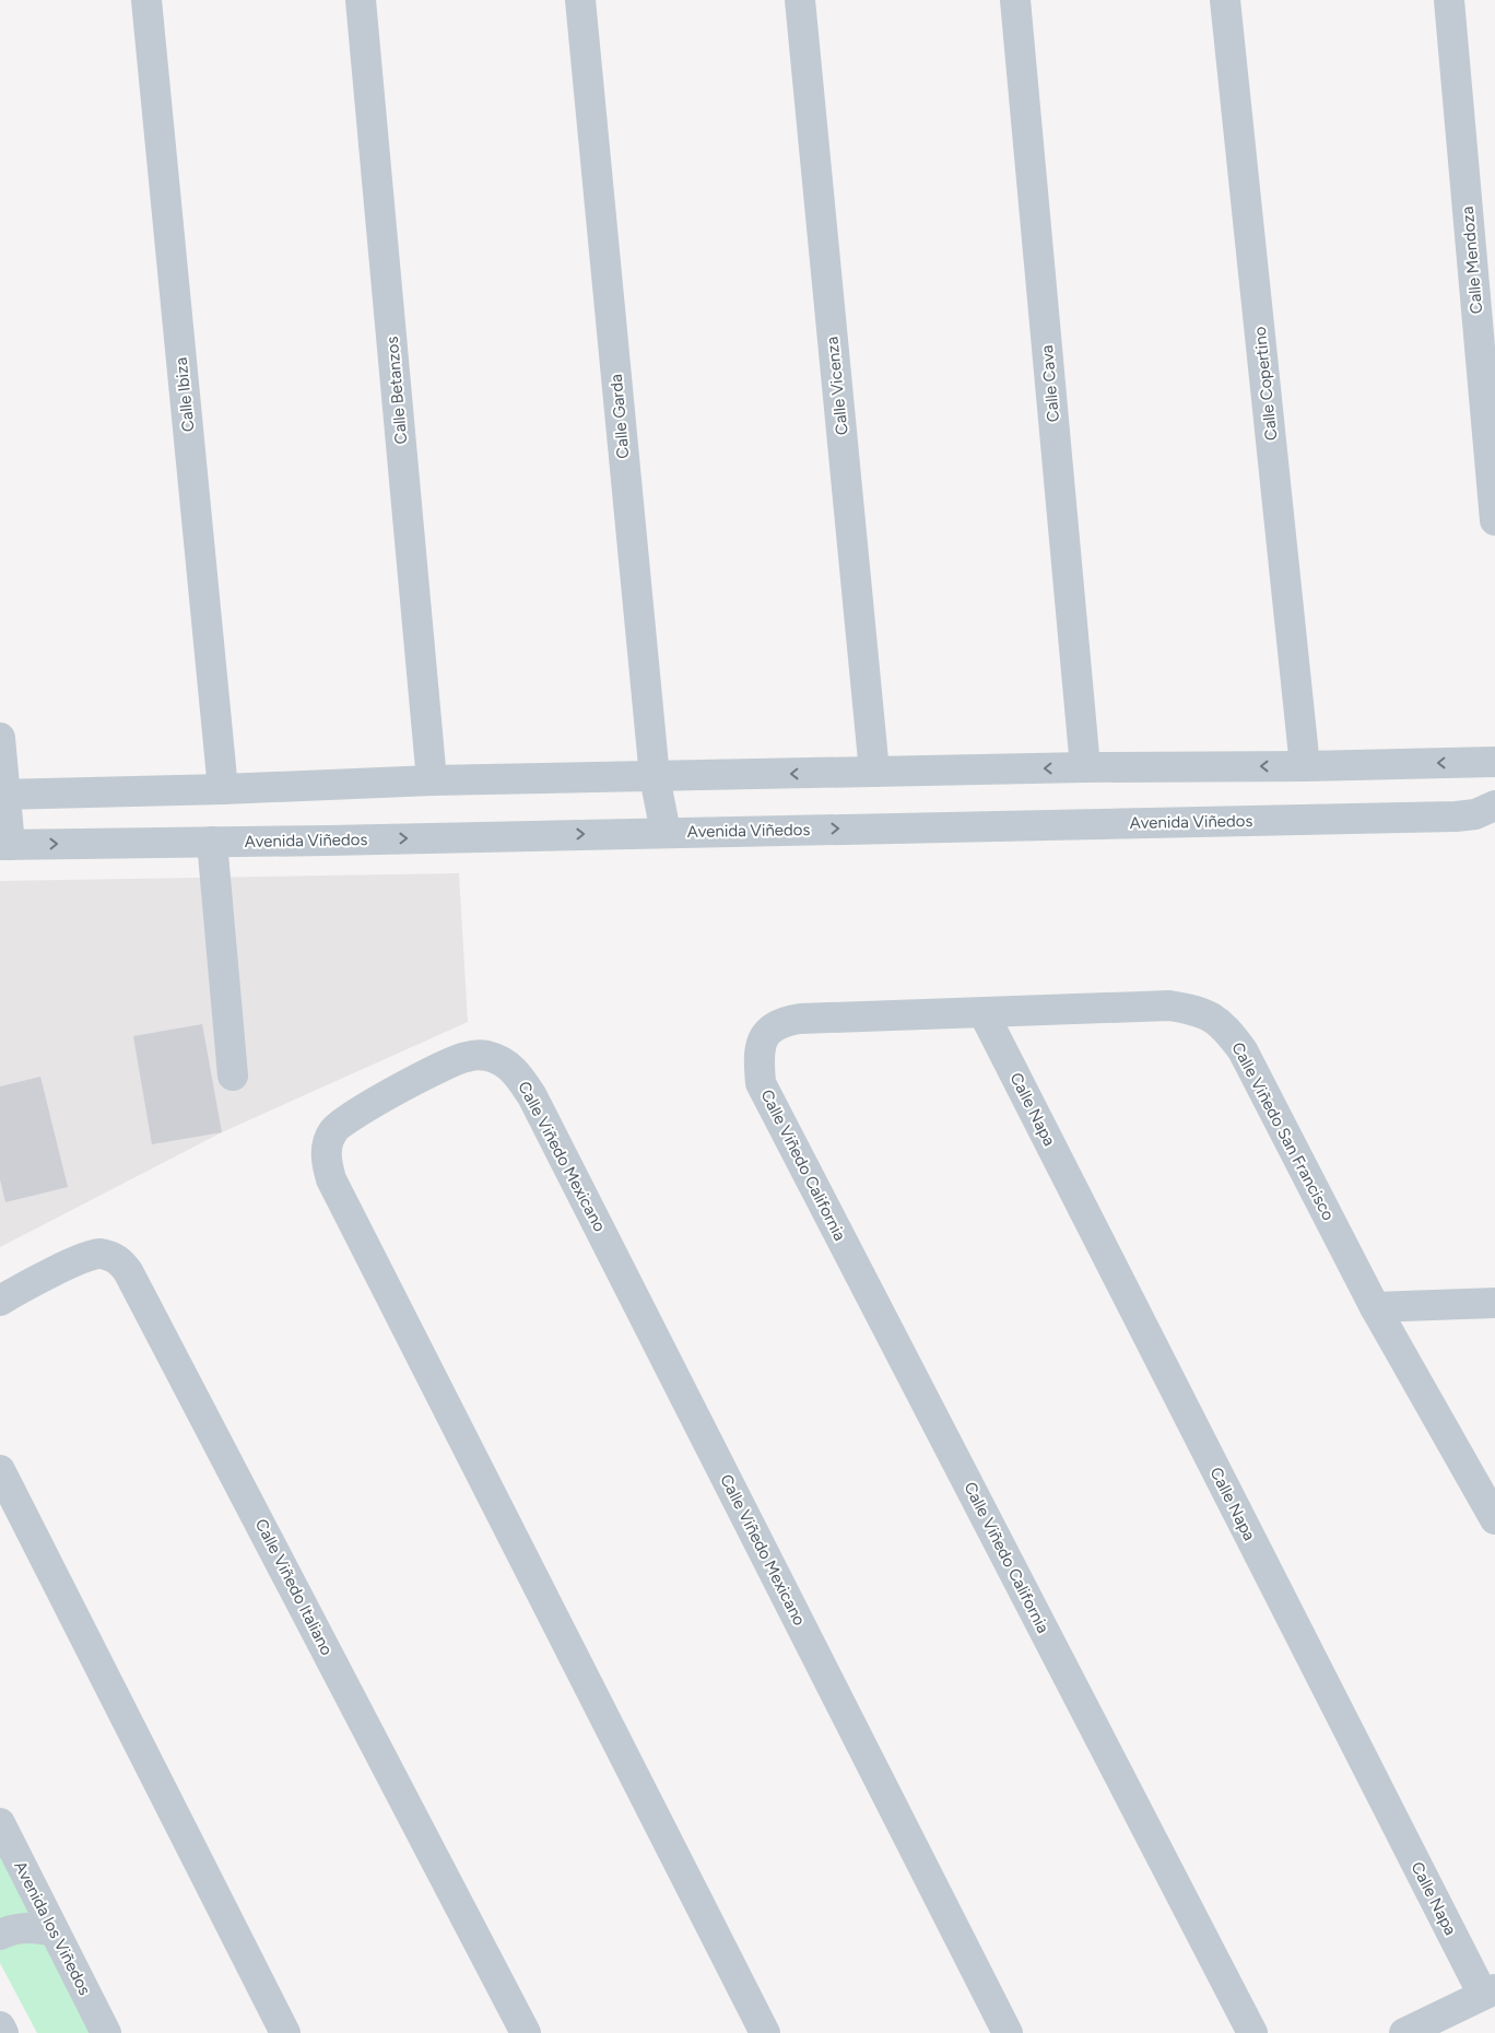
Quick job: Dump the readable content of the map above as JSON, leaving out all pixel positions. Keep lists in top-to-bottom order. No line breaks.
{"streets":{"street":["Calle Mendoza","Calle Cava","Calle Copertino","Calle Vicenza","Calle Betanzos","Calle Ibiza","Calle Garda","Avenida Viñedos","Calle Napa","Calle Viñedo San Francisco","Calle Viñedo Mexicano","Calle Viñedo California","Calle Viñedo Italiano","Avenida los Viñedos"]},"crossings":[["Calle Garda","Avenida Viñedos"],["Calle Napa","Calle Viñedo San Francisco"],["Calle Viñedo San Francisco","Calle Viñedo California"]]}
